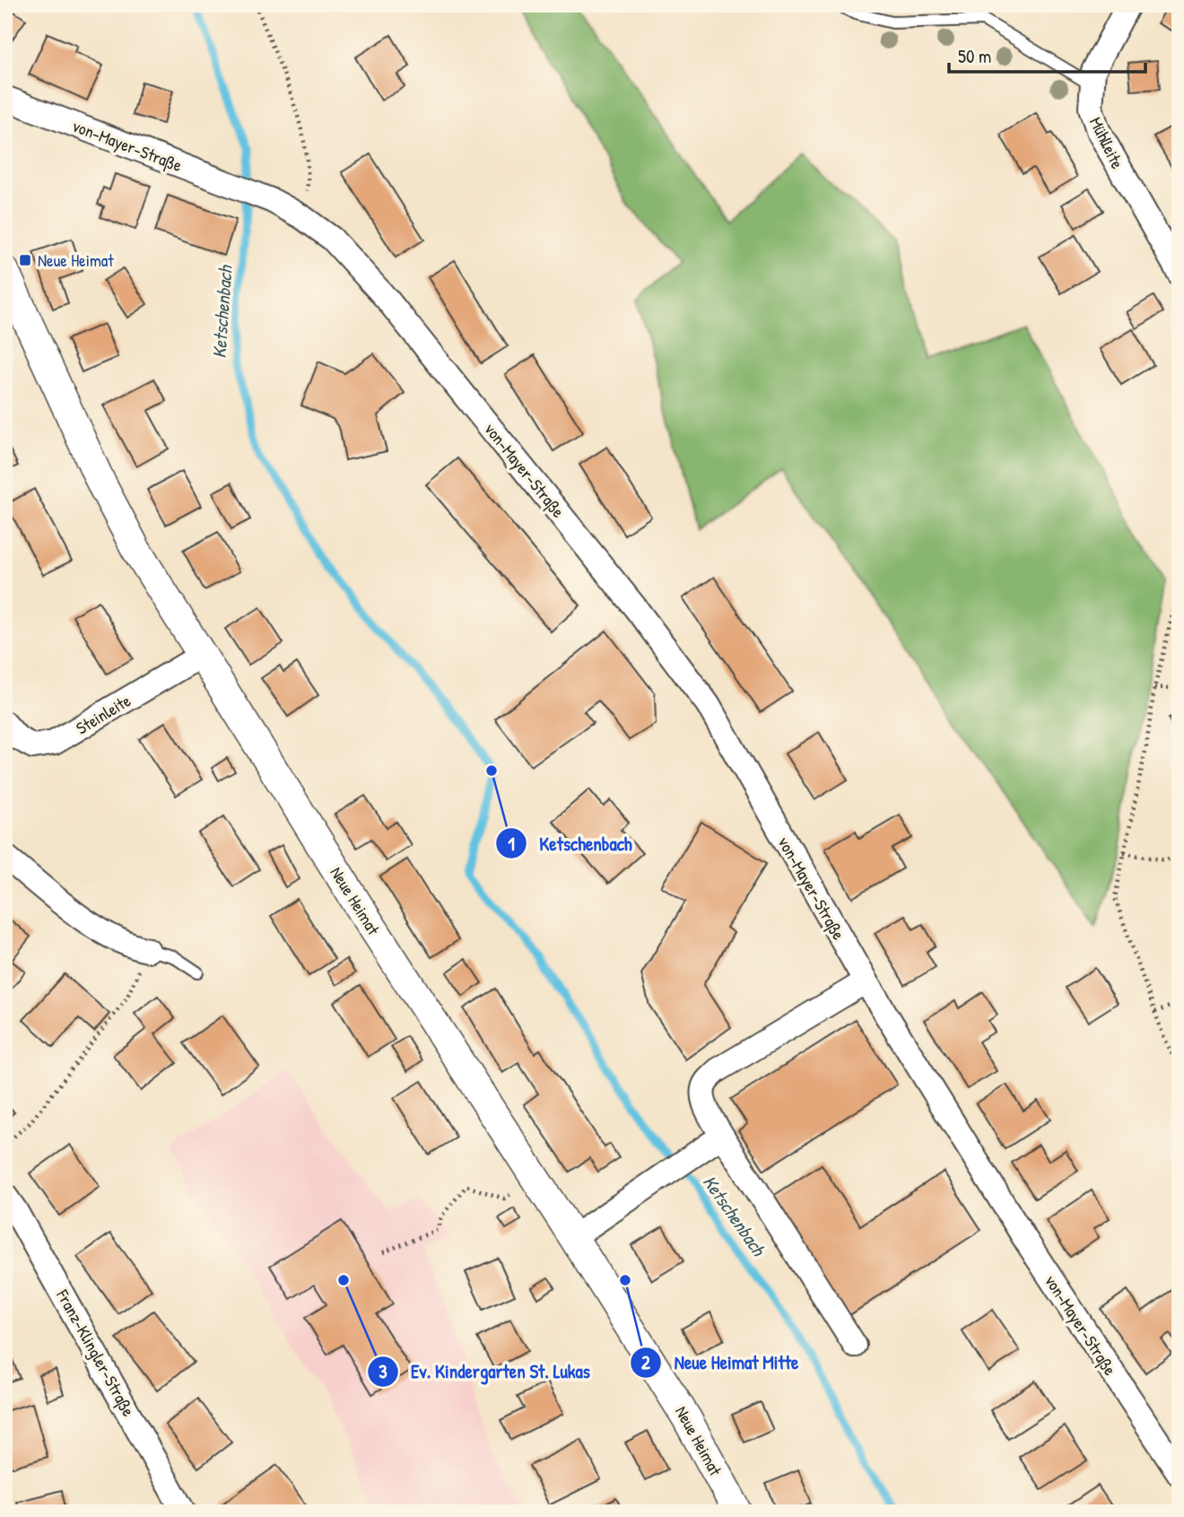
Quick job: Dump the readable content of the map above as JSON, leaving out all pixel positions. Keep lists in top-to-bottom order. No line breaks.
{"streets":{"street":["Mühlleite","von-Mayer-Straße","Steinleite","Neue Heimat","Franz-Klingler-Straße"]},"crossings":[["Steinleite","Neue Heimat"]],"water":["Ketschenbach"],"places":{"transit":["Neue Heimat"],"other":["Ketschenbach","Ev. Kindergarten St. Lukas","Neue Heimat Mitte"]},"scale_bar":"50 m"}
